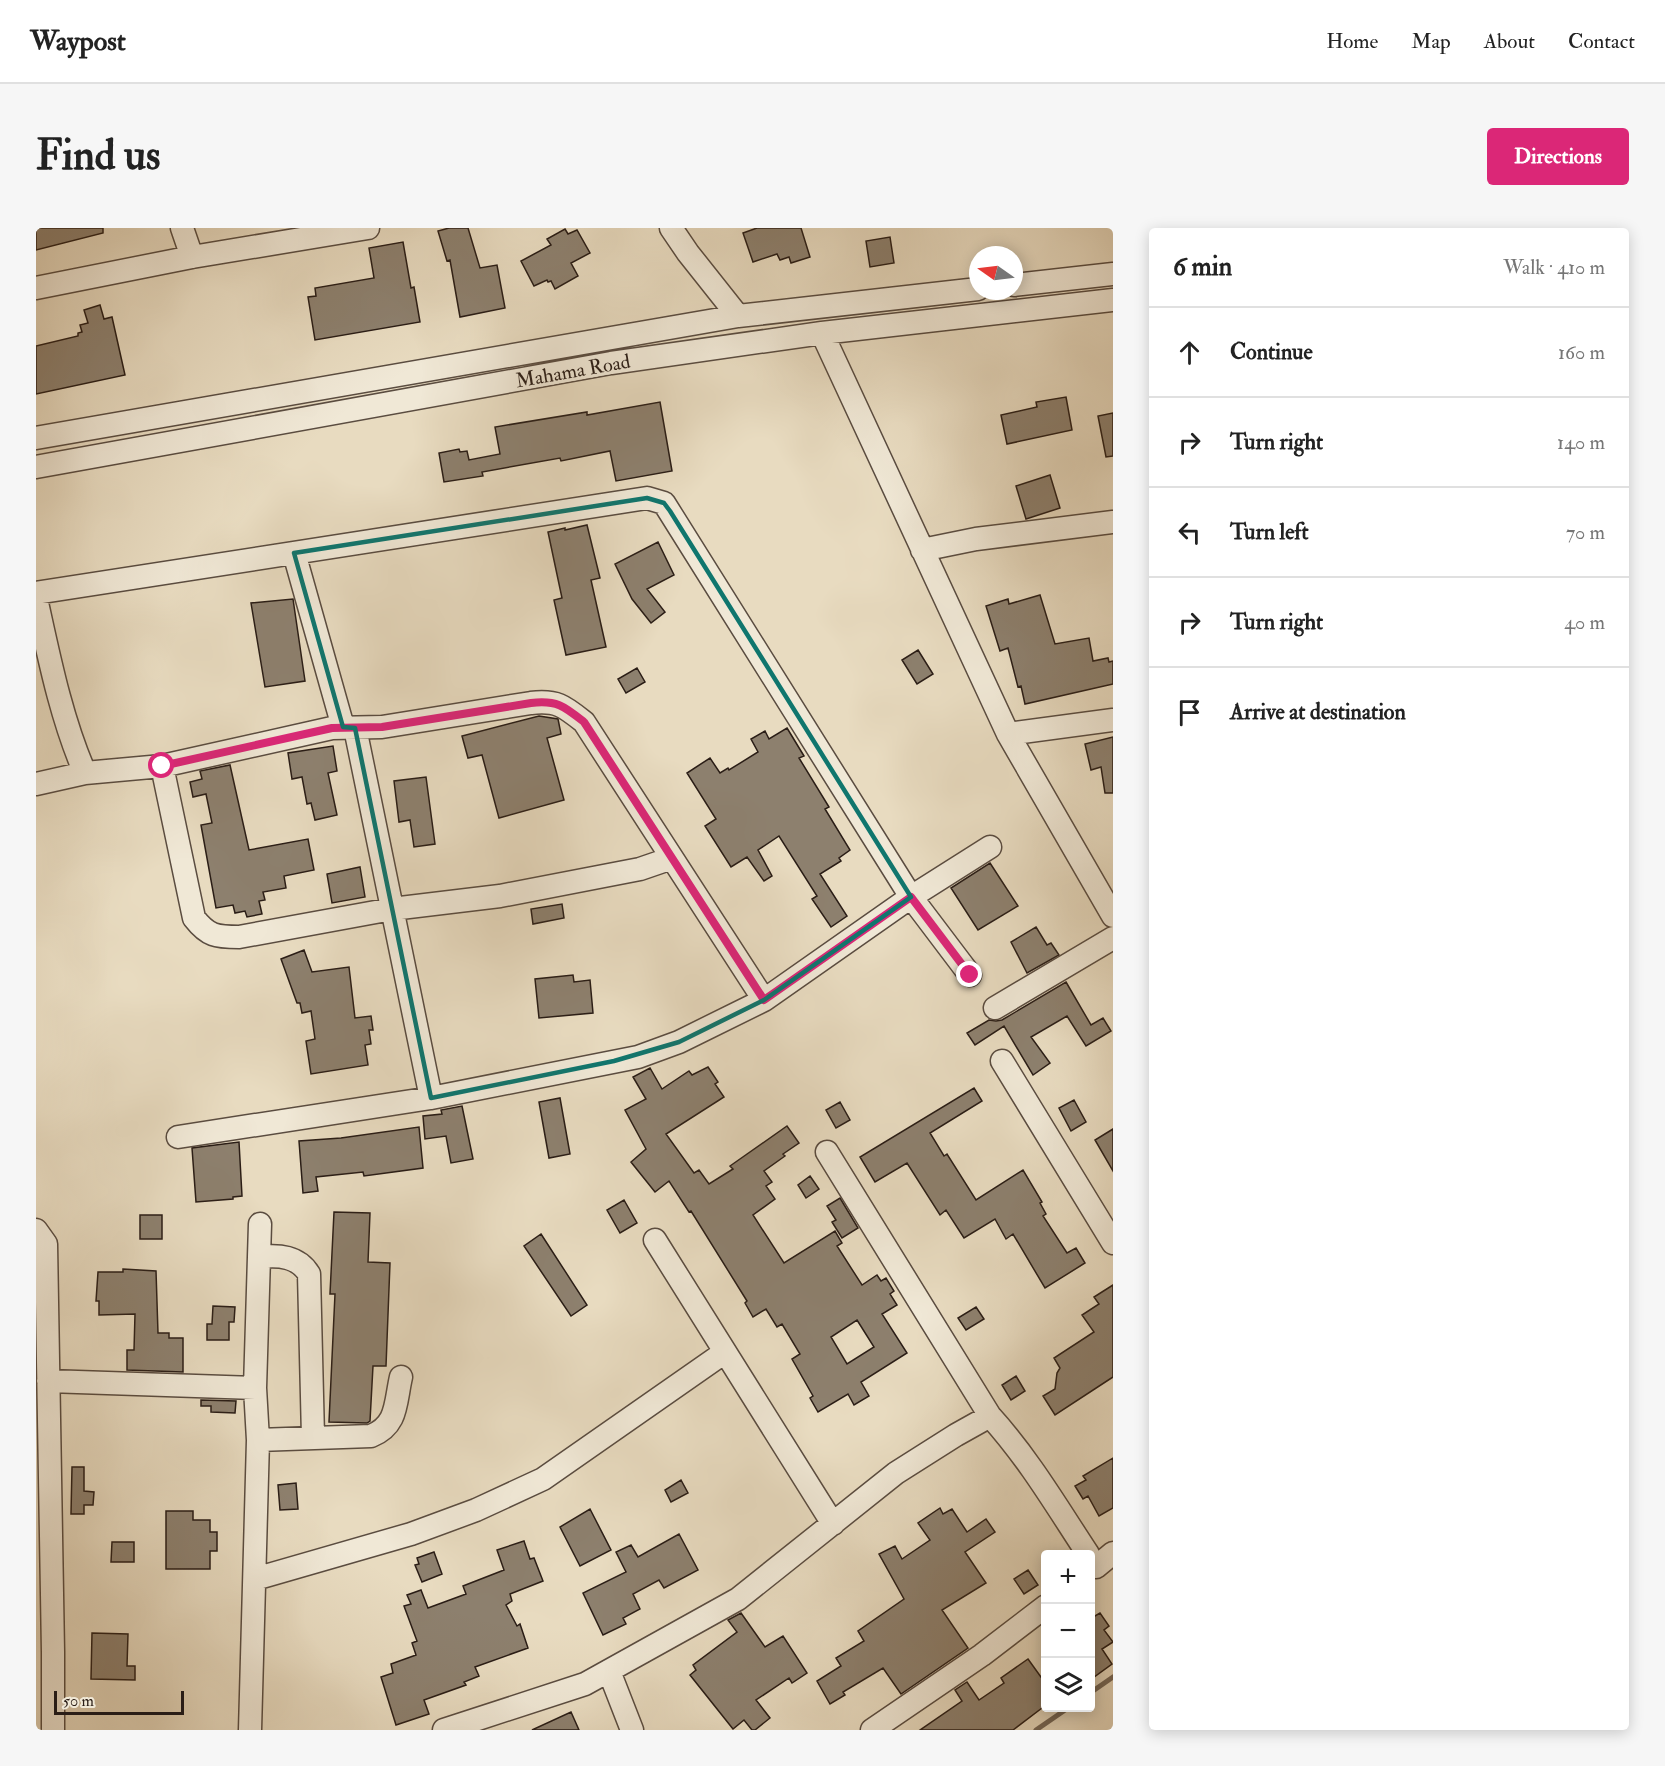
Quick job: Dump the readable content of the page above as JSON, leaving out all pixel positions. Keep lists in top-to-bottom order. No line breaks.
{"streets":{"street":["Mahama Road"]},"scale_bar":"50 m","north":"left","page":{"header":"Waypost","nav":["Home","Map","About","Contact"],"buttons":"Directions","title":"Find us","heading":["6 min","Walk · 410 m"],"list":[["Continue","160 m"],["Turn right","140 m"],["Turn left","70 m"],["Turn right","40 m"],"Arrive at destination"],"map_buttons":["+","−"],"scale":"50 m"}}
